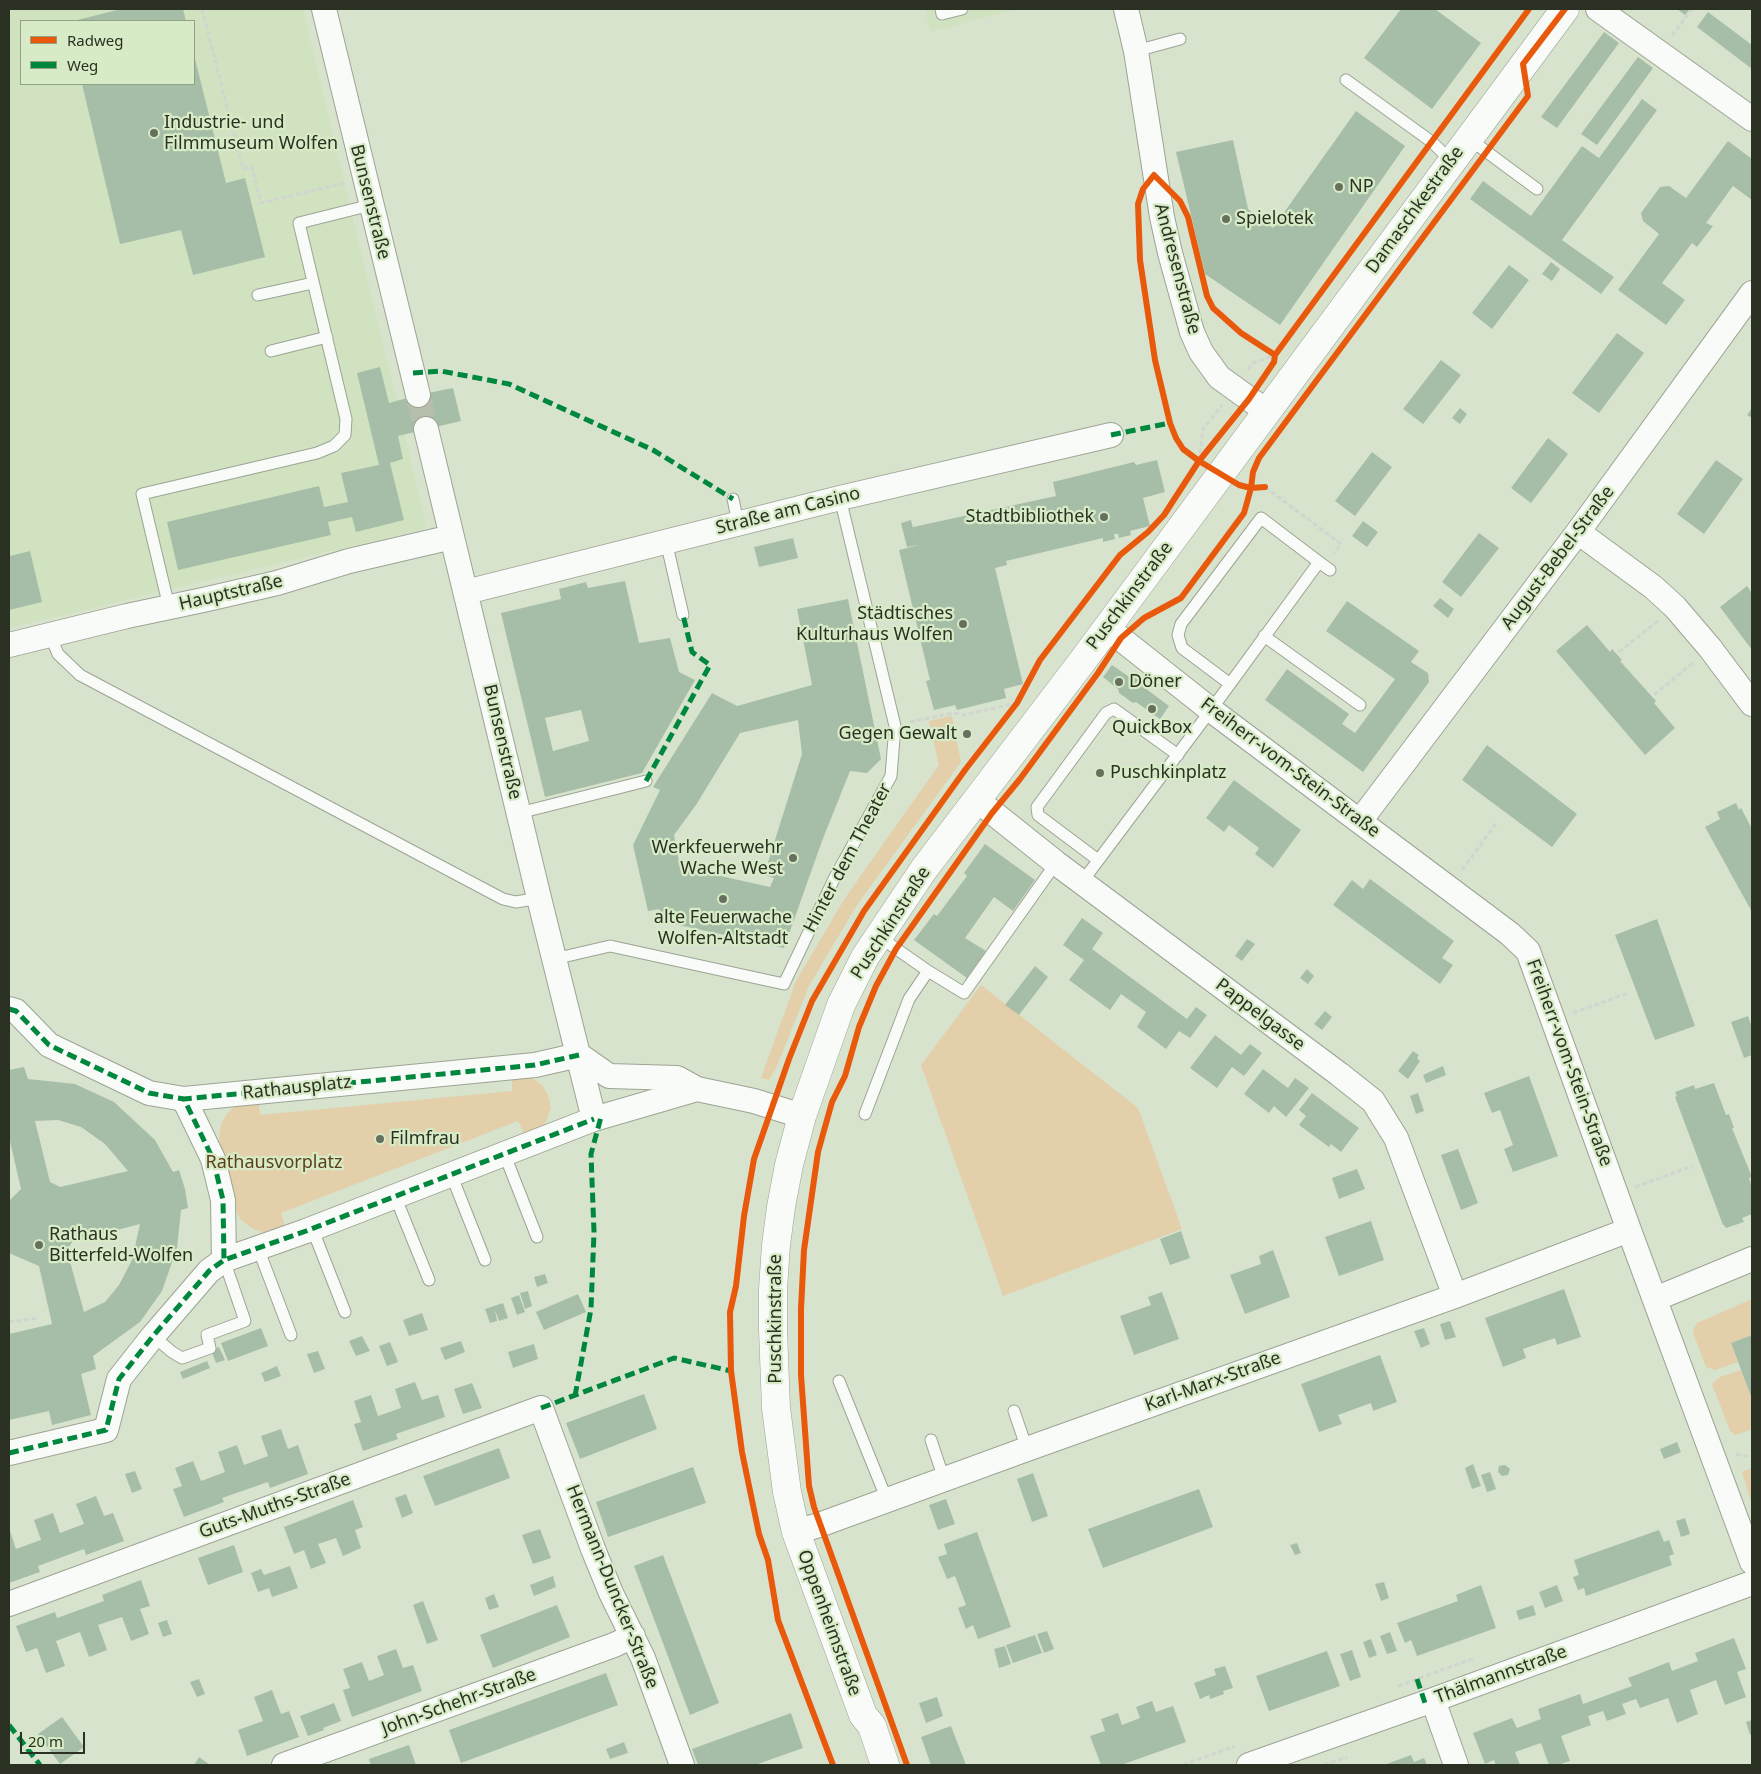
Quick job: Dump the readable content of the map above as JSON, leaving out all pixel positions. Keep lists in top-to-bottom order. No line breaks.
{"streets":{"street":["Bunsenstraße","Damaschkestraße","Andresenstraße","Straße am Casino","August-Bebel-Straße","Hauptstraße","Puschkinstraße","Freiherr-vom-Stein-Straße","Pappelgasse","Rathausplatz","Karl-Marx-Straße","Guts-Muths-Straße","Hermann-Duncker-Straße","Oppenheimstraße","Thälmannstraße","John-Schehr-Straße"],"lane":["Hinter dem Theater"]},"crossings":[["Bunsenstraße","Straße am Casino"],["Bunsenstraße","Hauptstraße"],["Bunsenstraße","Hinter dem Theater"],["Bunsenstraße","Rathausplatz"],["Damaschkestraße","Andresenstraße"],["Damaschkestraße","Puschkinstraße"],["Andresenstraße","Puschkinstraße"],["Straße am Casino","Hinter dem Theater"],["August-Bebel-Straße","Freiherr-vom-Stein-Straße"],["Puschkinstraße","Freiherr-vom-Stein-Straße"],["Puschkinstraße","Pappelgasse"],["Puschkinstraße","Karl-Marx-Straße"],["Puschkinstraße","Oppenheimstraße"],["Freiherr-vom-Stein-Straße","Karl-Marx-Straße"],["Pappelgasse","Karl-Marx-Straße"],["Karl-Marx-Straße","Oppenheimstraße"],["Guts-Muths-Straße","Hermann-Duncker-Straße"],["Hermann-Duncker-Straße","John-Schehr-Straße"]],"parks":["Rathausvorplatz"],"places":["Industrie- und Filmmuseum Wolfen","NP","Spielotek","Stadtbibliothek","Städtisches Kulturhaus Wolfen","Döner","QuickBox","Gegen Gewalt","Puschkinplatz","Werkfeuerwehr Wache West","alte Feuerwache Wolfen-Altstadt","Filmfrau","Rathaus Bitterfeld-Wolfen"],"legend":["Radweg","Weg"],"scale_bar":"20 m"}
